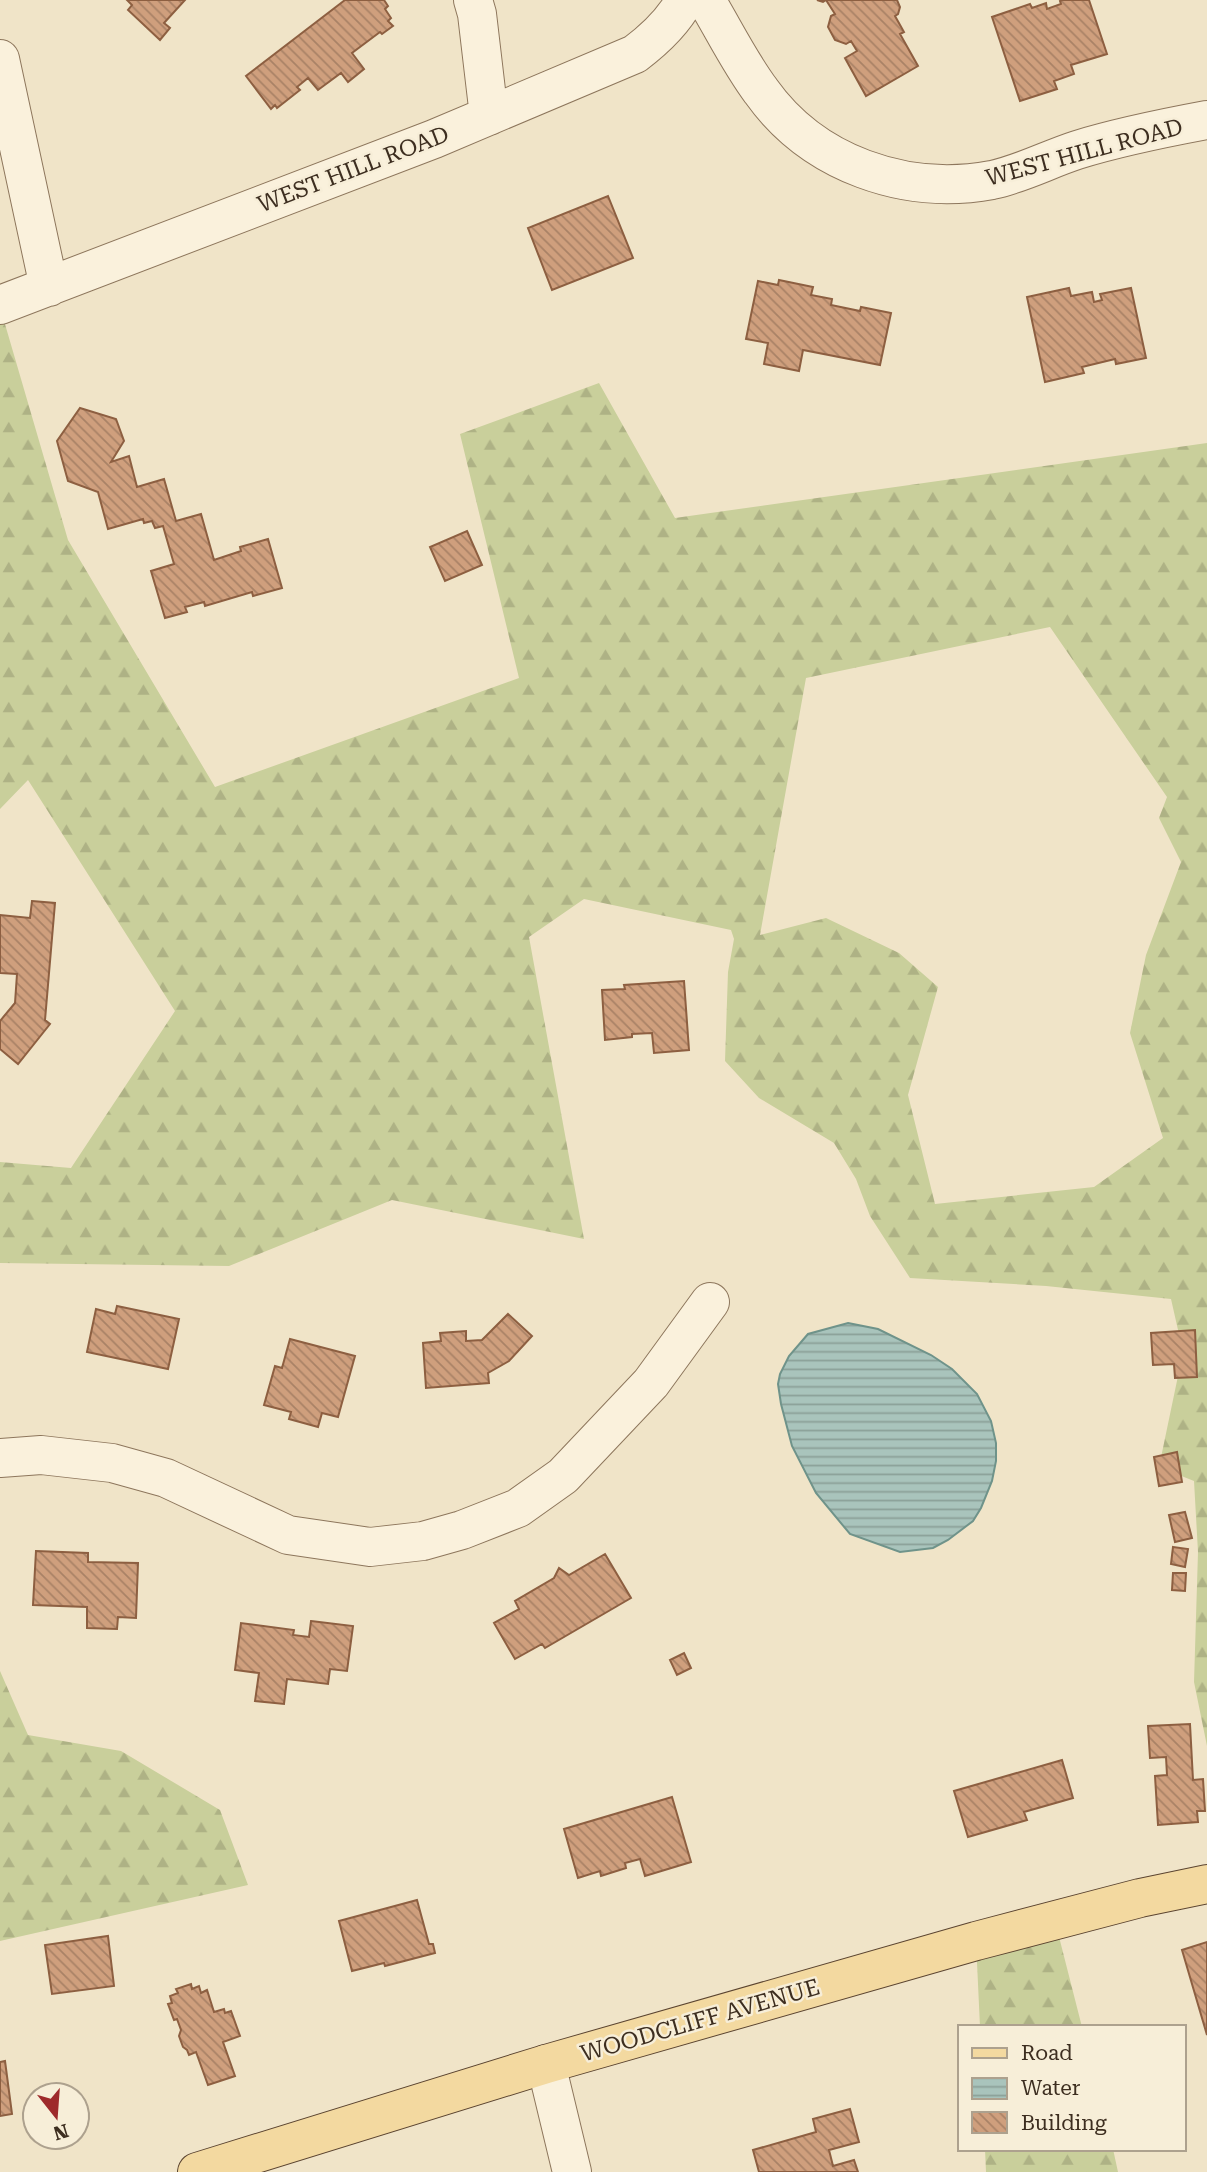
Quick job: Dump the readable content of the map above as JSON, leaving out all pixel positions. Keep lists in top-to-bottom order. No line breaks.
{"streets":{"main road":["WOODCLIFF AVENUE"],"street":["WEST HILL ROAD"]},"legend":["Road","Water","Building"],"north":"bottom"}
